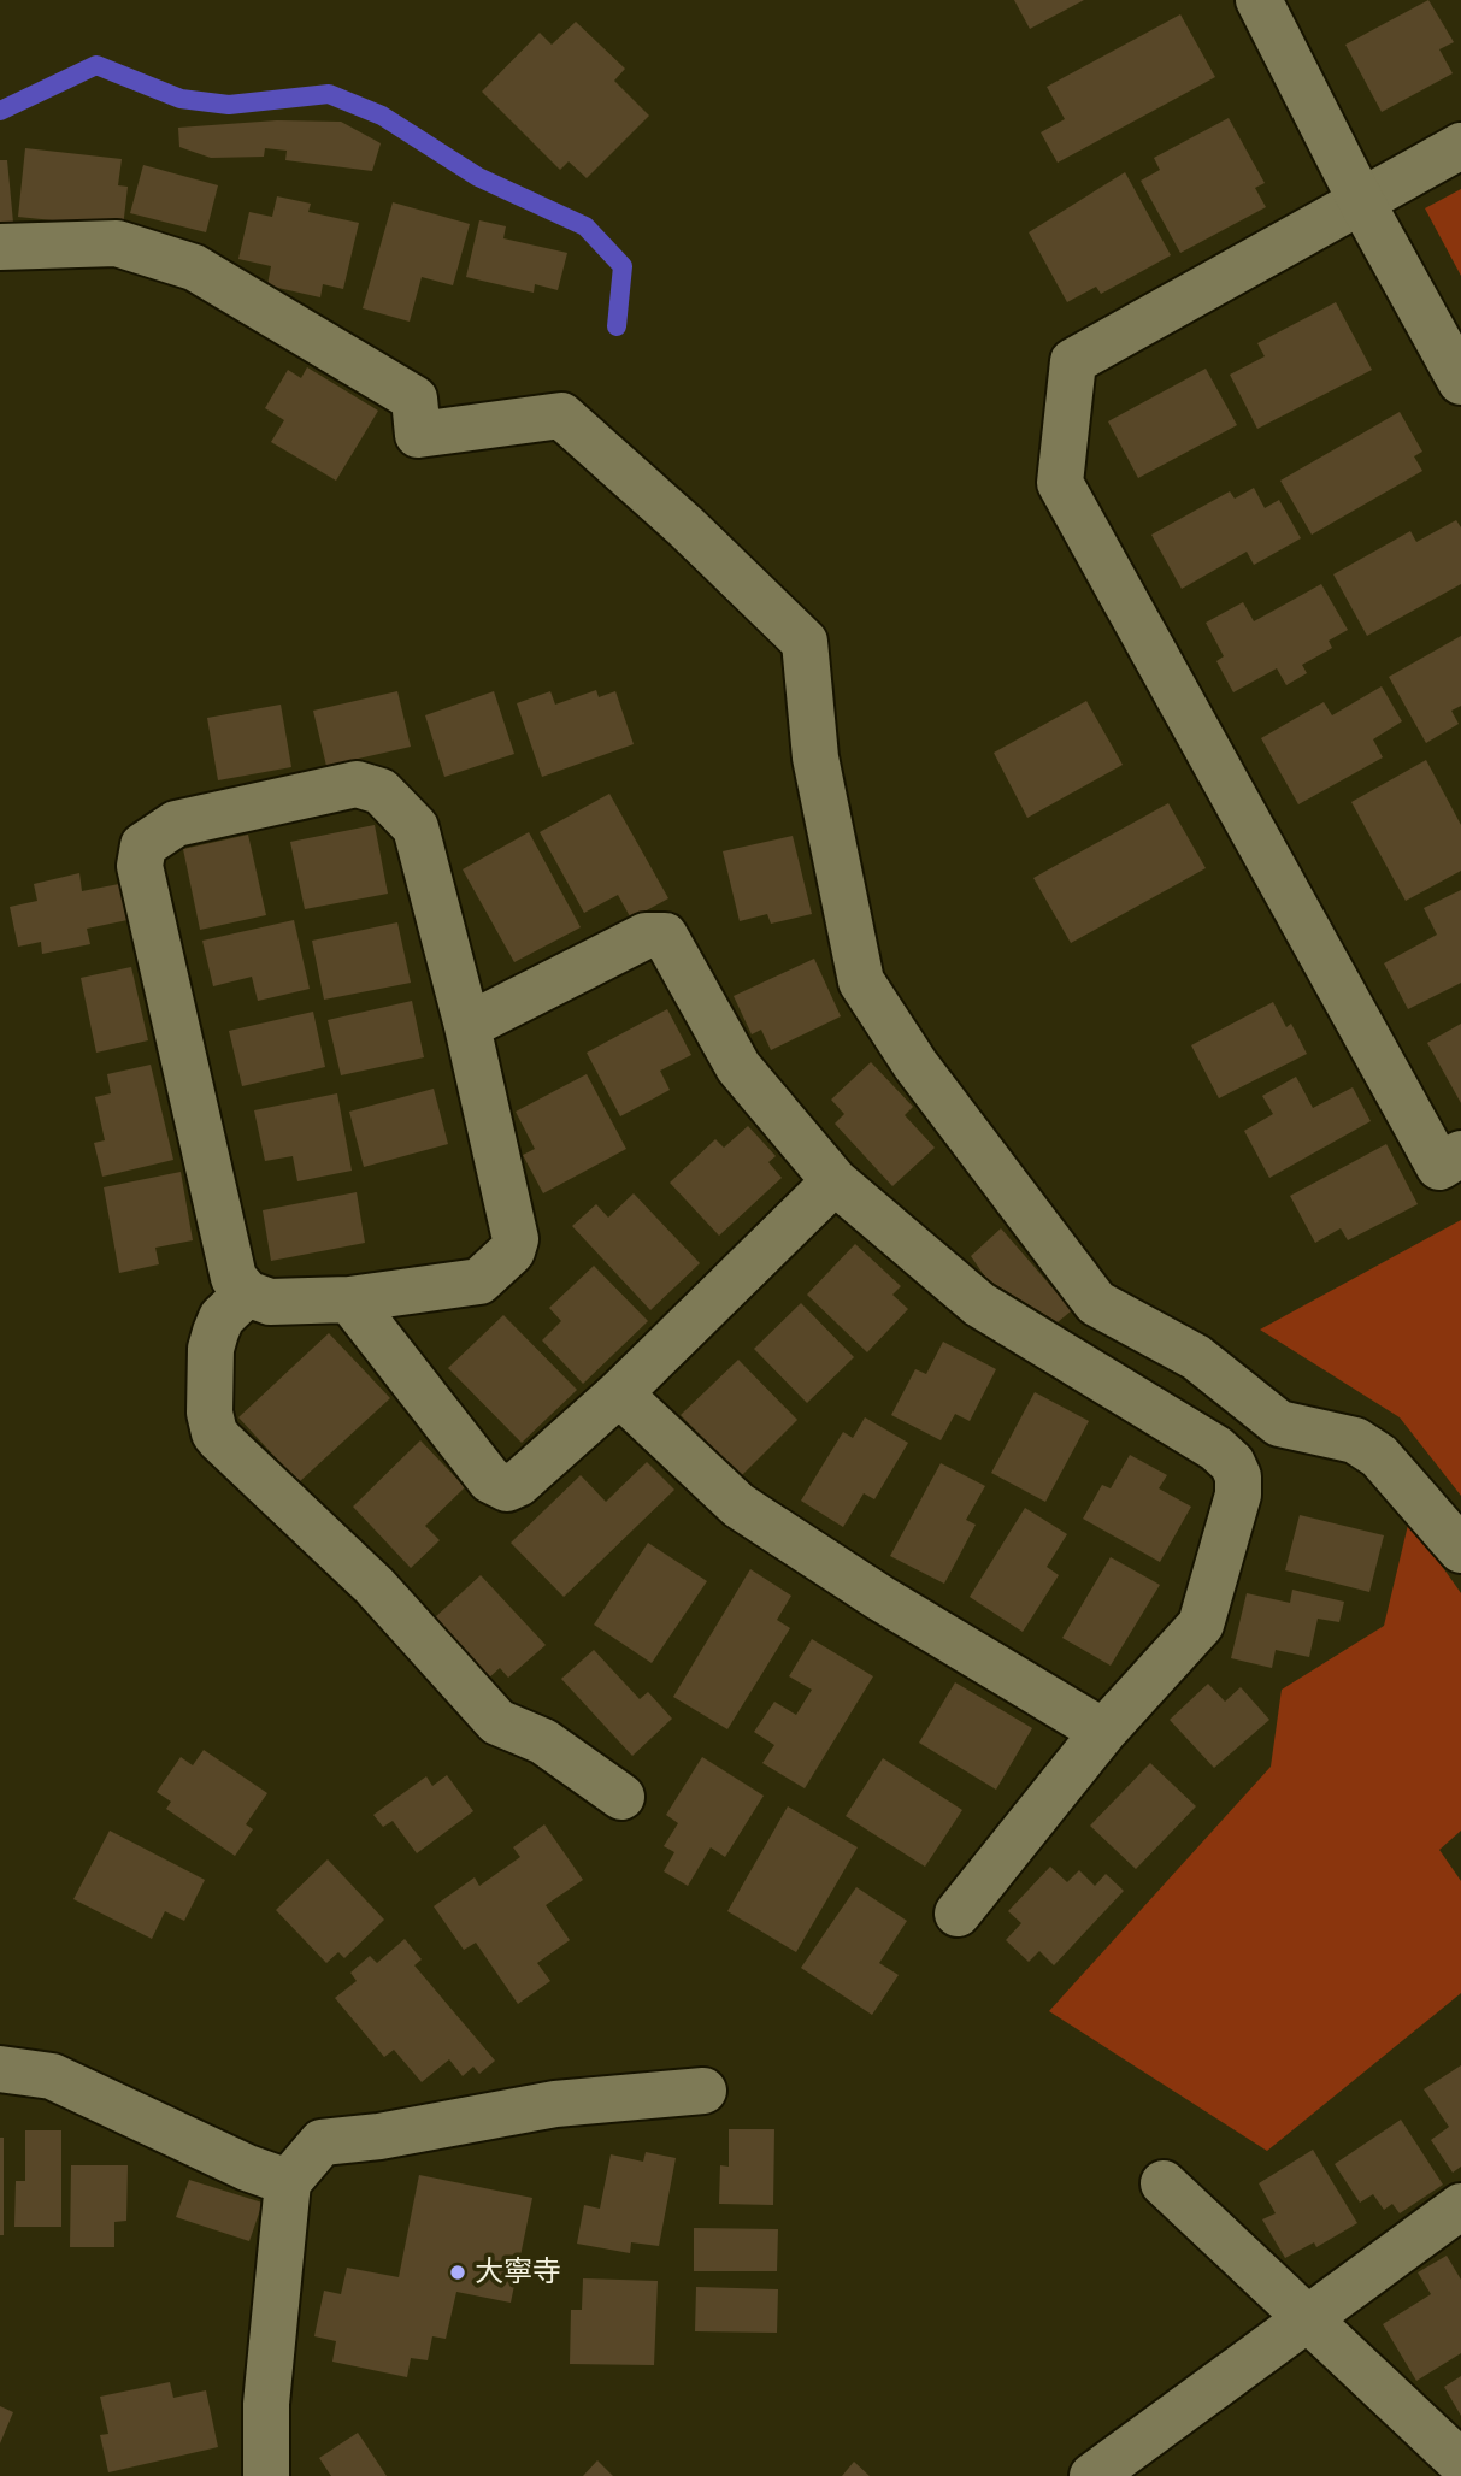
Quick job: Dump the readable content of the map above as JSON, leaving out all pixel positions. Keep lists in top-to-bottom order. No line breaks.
{"places":["大寧寺"]}
